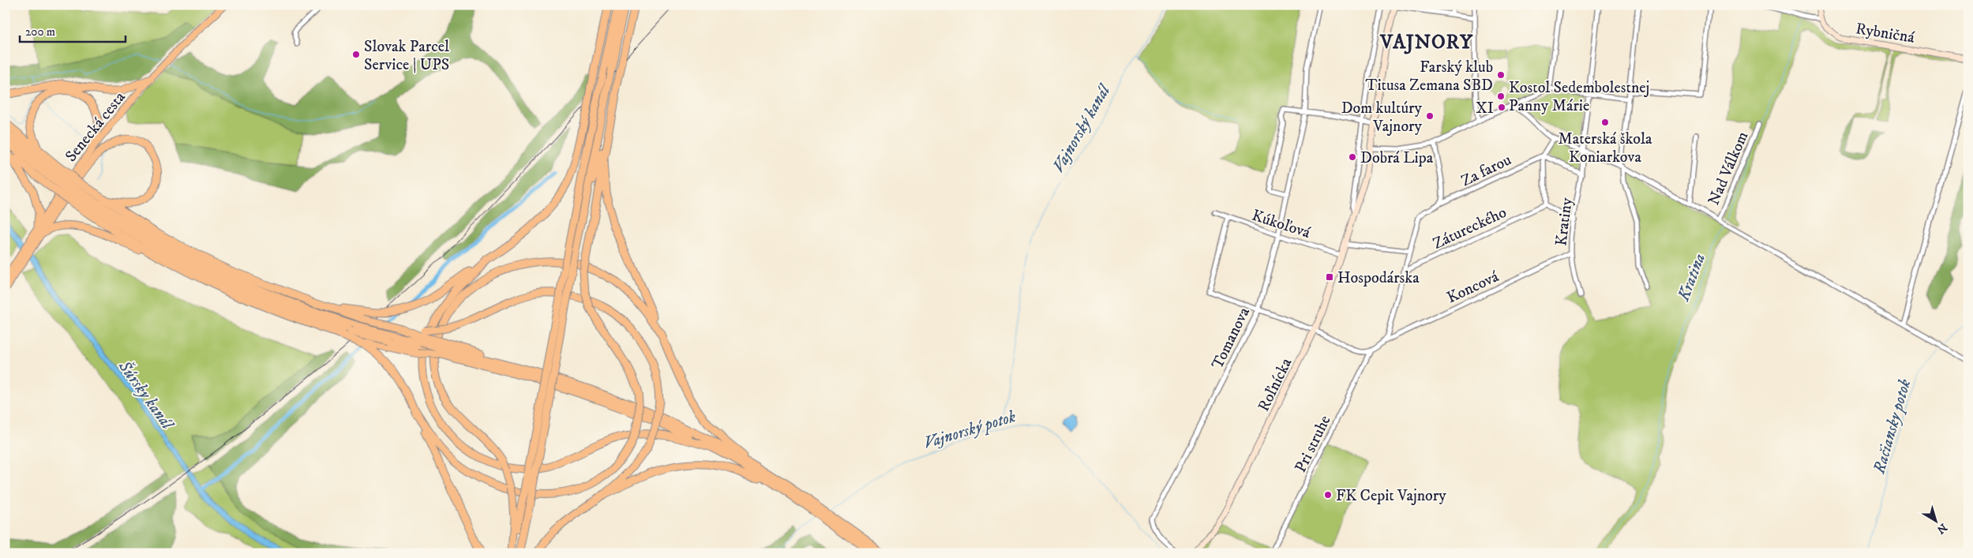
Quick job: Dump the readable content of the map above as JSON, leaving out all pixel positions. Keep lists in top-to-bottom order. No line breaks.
{"streets":{"main road":["Senecká cesta"],"street":["Rybničná","Nad Válkom","Za farou","Kratiny","Kúkoľová","Zátureckého","Koncová","Tomanova","Roľnícka","Pri struhe"]},"crossings":[["Za farou","Zátureckého"],["Za farou","Koncová"],["Kratiny","Koncová"],["Kúkoľová","Tomanova"],["Kúkoľová","Roľnícka"],["Koncová","Pri struhe"]],"districts":["VAJNORY"],"water":["Vajnorský kanál","Kratina","Šúrsky kanál","Račiansky potok","Vajnorský potok"],"places":{"other":["Slovak Parcel Service | UPS","Farský klub Titusa Zemana SBD","Kostol Sedembolestnej Panny Márie","XI","Dom kultúry Vajnory","Materská škola Koniarkova","Dobrá Lipa","FK Cepit Vajnory"],"transit":["Hospodárska"]},"scale_bar":"200 m","north":"bottom right"}
